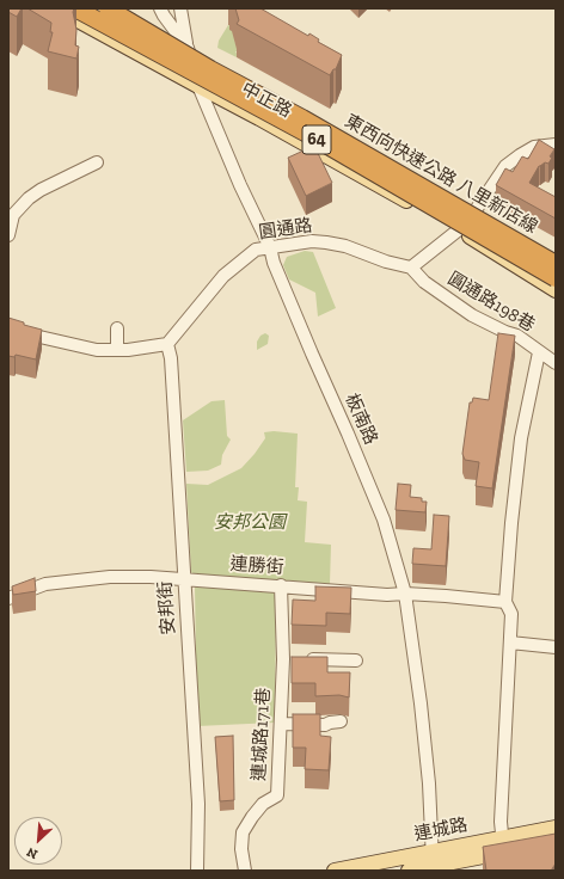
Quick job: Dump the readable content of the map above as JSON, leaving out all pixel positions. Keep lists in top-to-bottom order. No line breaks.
{"streets":{"highway":["64","東西向快速公路 八里新店線"],"main road":["中正路","連城路"],"street":["圓通路","圓通路198巷","板南路","連勝街","安邦街","連城路171巷"]},"crossings":[["中正路","板南路"],["圓通路","圓通路198巷"],["圓通路","板南路"],["圓通路","安邦街"],["板南路","連勝街"],["板南路","連城路"],["連勝街","安邦街"],["連勝街","連城路171巷"]],"parks":["安邦公園"],"north":"bottom left"}
